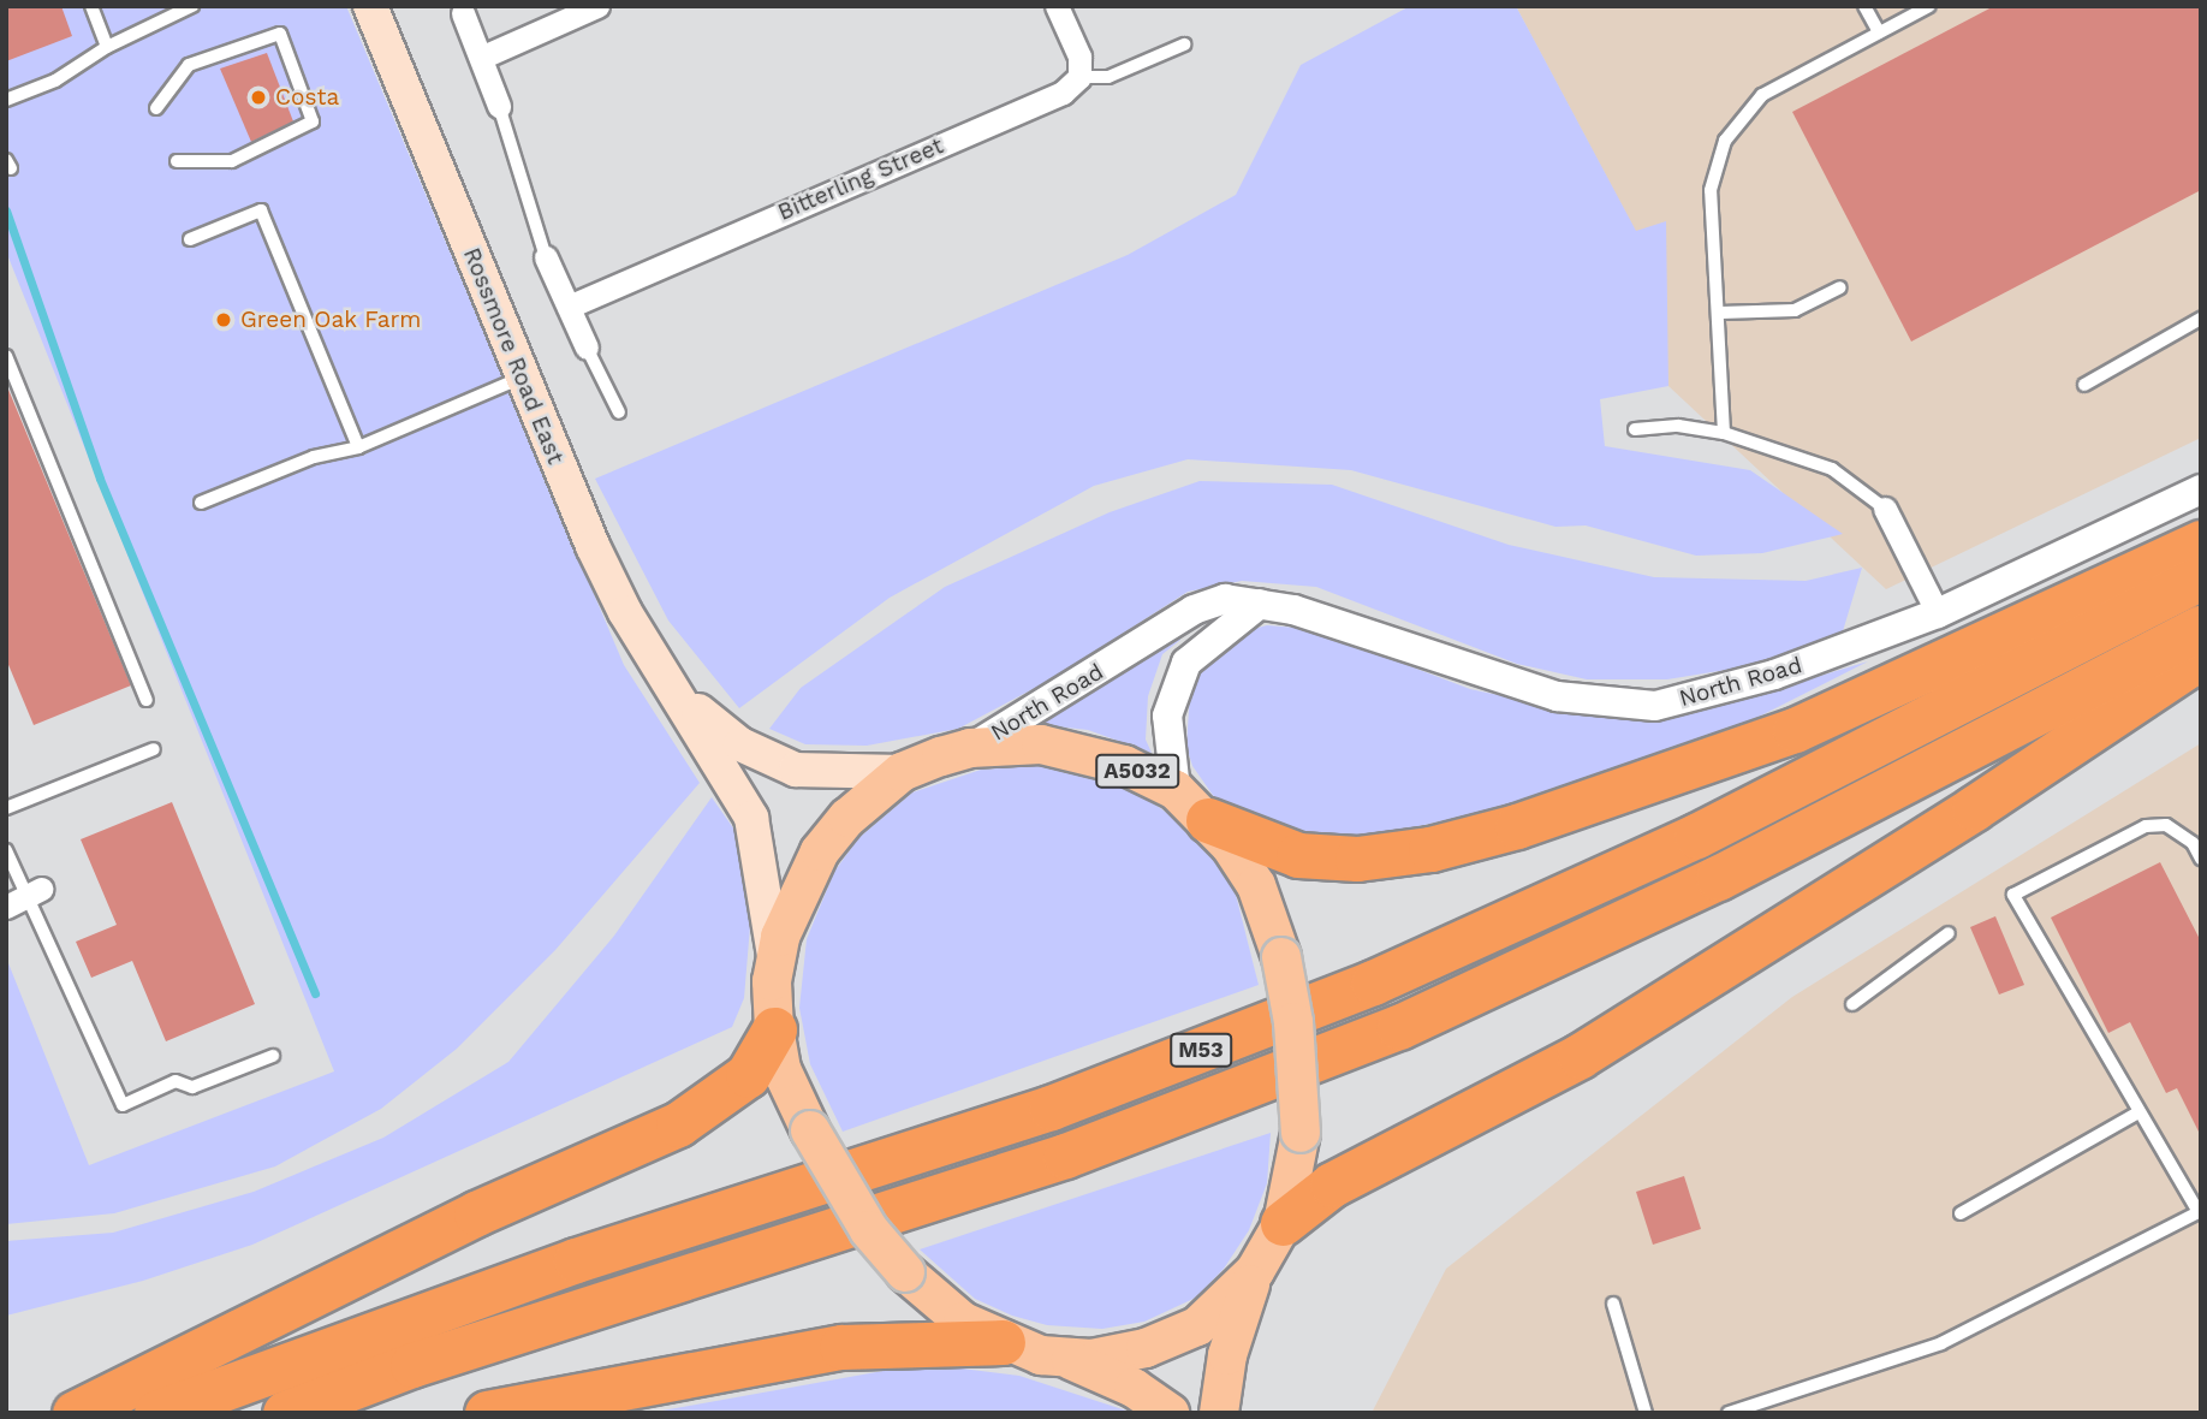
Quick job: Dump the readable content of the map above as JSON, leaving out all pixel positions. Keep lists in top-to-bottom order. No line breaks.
{"streets":{"highway":["M53"],"main road":["Rossmore Road East","A5032"],"street":["Bitterling Street","North Road"]},"crossings":[["Rossmore Road East","A5032"],["North Road","A5032"]],"places":["Costa","Green Oak Farm"]}
